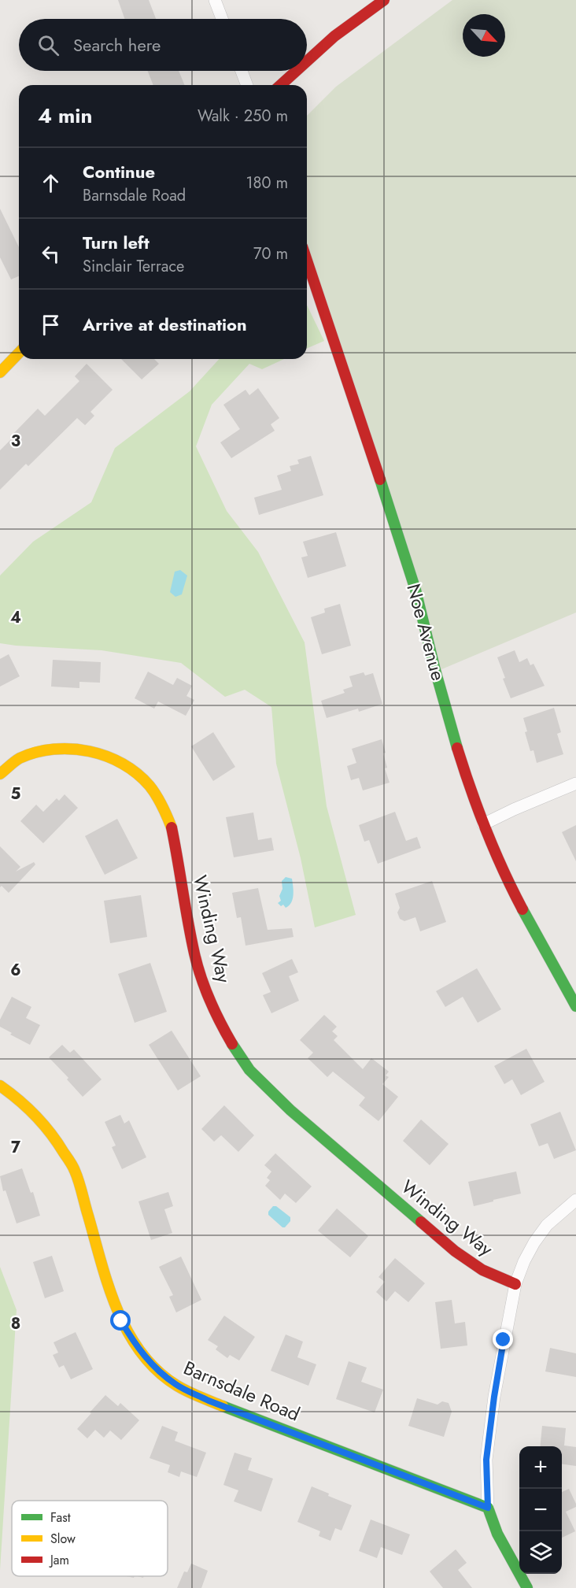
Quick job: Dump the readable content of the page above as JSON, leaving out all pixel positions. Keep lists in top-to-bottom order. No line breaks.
{"streets":{"street":["Noe Avenue","Winding Way","Barnsdale Road"]},"legend":["Fast","Slow","Jam"],"north":"bottom right","page":{"search":"Search here","heading":["4 min","Walk · 250 m"],"list":[["Continue","Barnsdale Road","180 m"],["Turn left","Sinclair Terrace","70 m"],"Arrive at destination"],"map_buttons":["+","−"]},"grid":{"rows":["3","4","5","6","7","8"]}}
